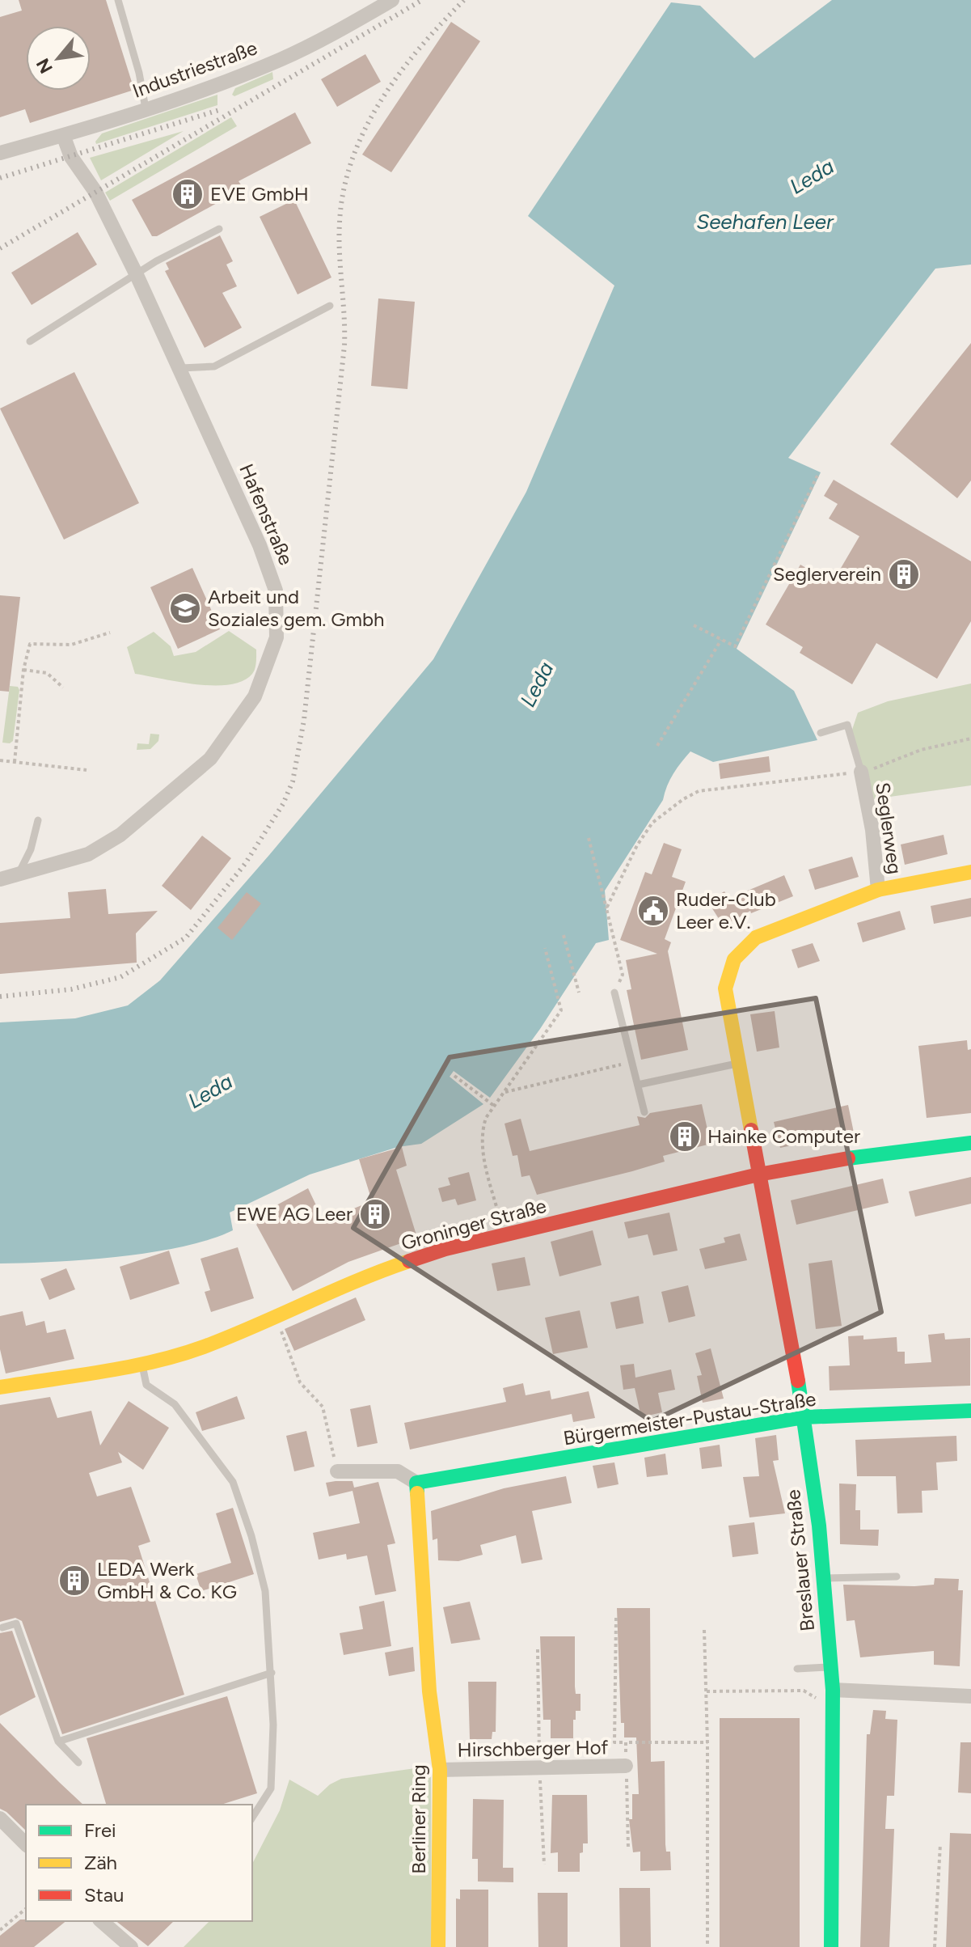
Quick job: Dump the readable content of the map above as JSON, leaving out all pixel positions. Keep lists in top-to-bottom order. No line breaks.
{"streets":{"street":["Industriestraße","Hafenstraße","Seglerweg","Groninger Straße","Bürgermeister-Pustau-Straße","Breslauer Straße","Hirschberger Hof","Berliner Ring"]},"crossings":[["Industriestraße","Hafenstraße"],["Seglerweg","Breslauer Straße"],["Groninger Straße","Breslauer Straße"],["Bürgermeister-Pustau-Straße","Breslauer Straße"],["Bürgermeister-Pustau-Straße","Berliner Ring"],["Hirschberger Hof","Berliner Ring"]],"water":["Leda","Seehafen Leer"],"places":{"building":["EVE GmbH","Seglerverein","Hainke Computer","EWE AG Leer","LEDA Werk GmbH & Co. KG"],"school or university":["Arbeit und Soziales gem. Gmbh"],"public building":["Ruder-Club Leer e.V."]},"legend":["Frei","Zäh","Stau"],"north":"bottom left"}
